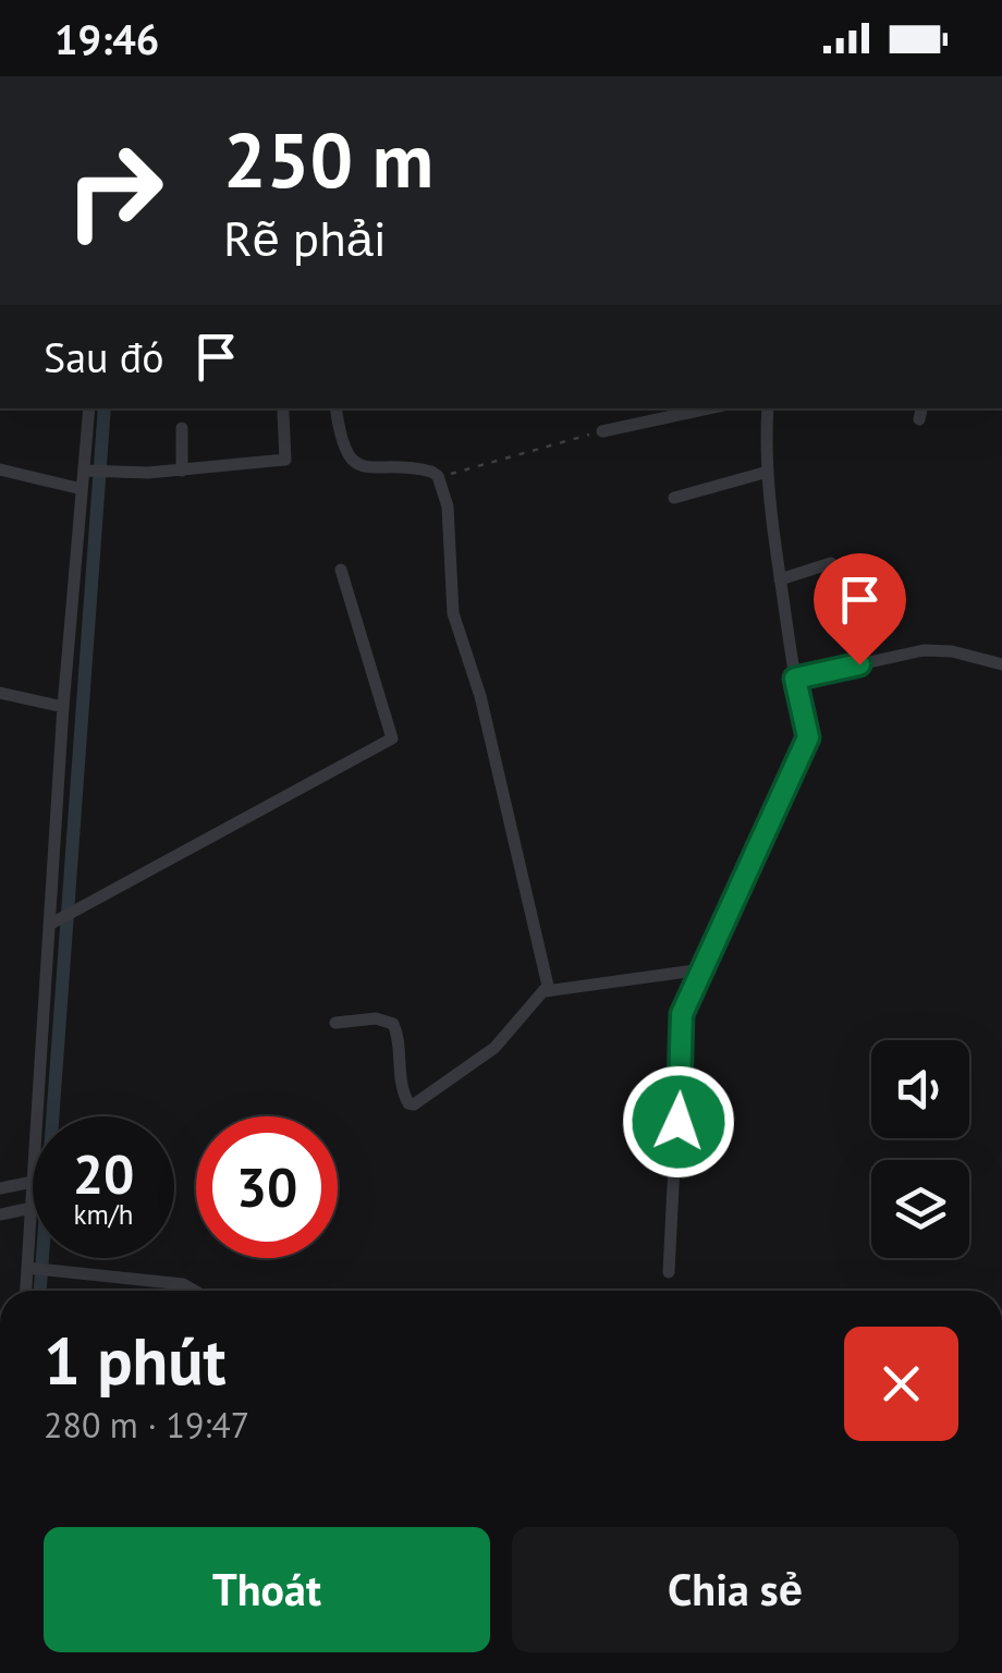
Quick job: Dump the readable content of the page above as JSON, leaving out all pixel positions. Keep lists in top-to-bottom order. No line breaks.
{"page":{"status":"19:46","turn":["250 m","Rẽ phải"],"then":"Sau đó","speed":"20 km/h","limit":"30","heading":["1 phút","280 m · 19:47"],"buttons":["Thoát","Chia sẻ"]}}
